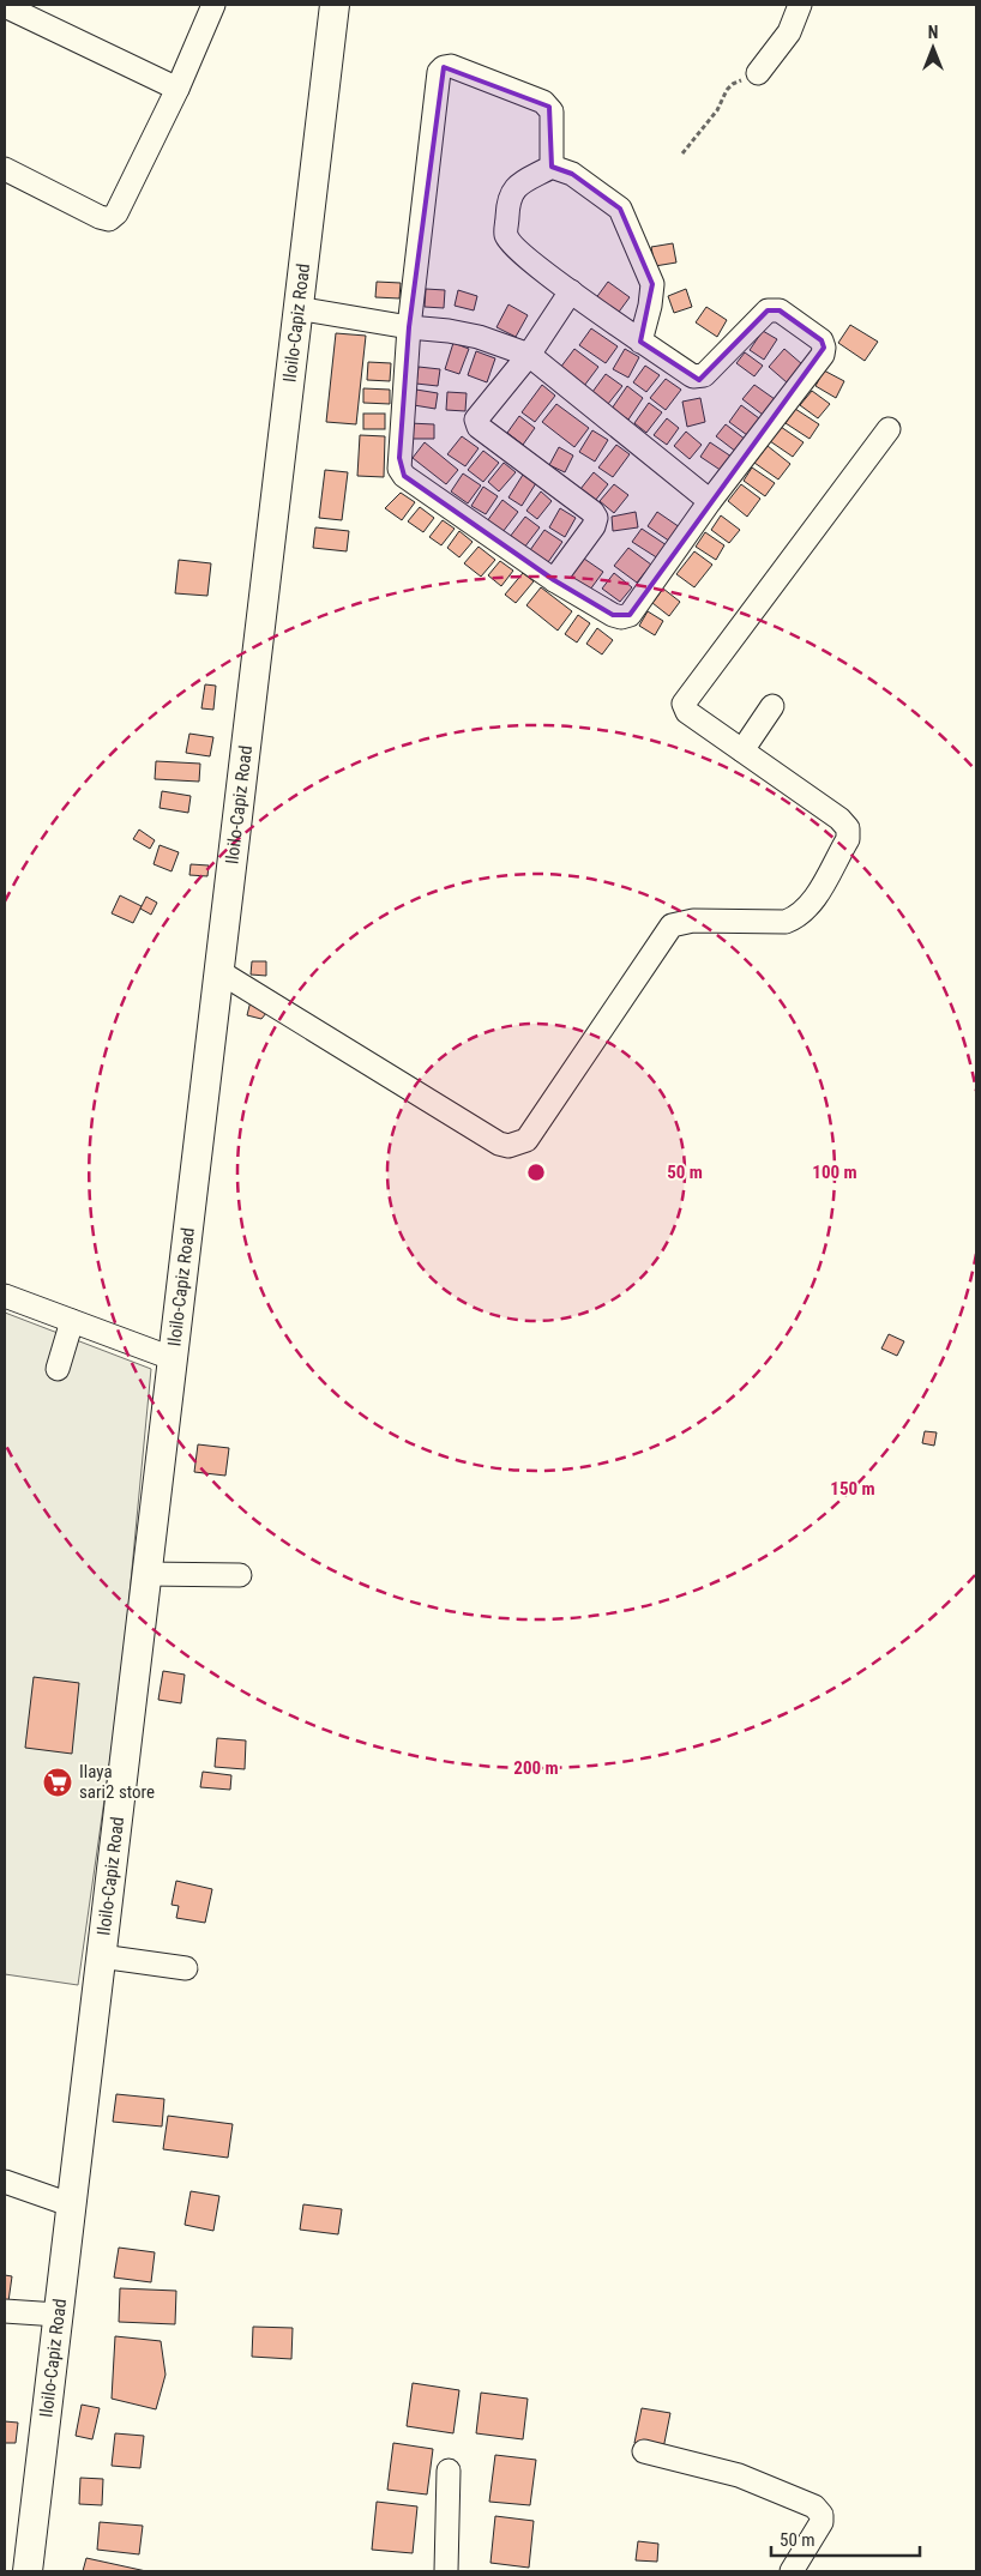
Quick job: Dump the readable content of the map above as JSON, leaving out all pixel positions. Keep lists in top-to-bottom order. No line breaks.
{"streets":{"main road":["Iloilo-Capiz Road"]},"places":{"supermarket":["Ilaya sari2 store"]},"scale_bar":"50 m","north":"top","rings":["50 m","100 m","150 m","200 m"]}
